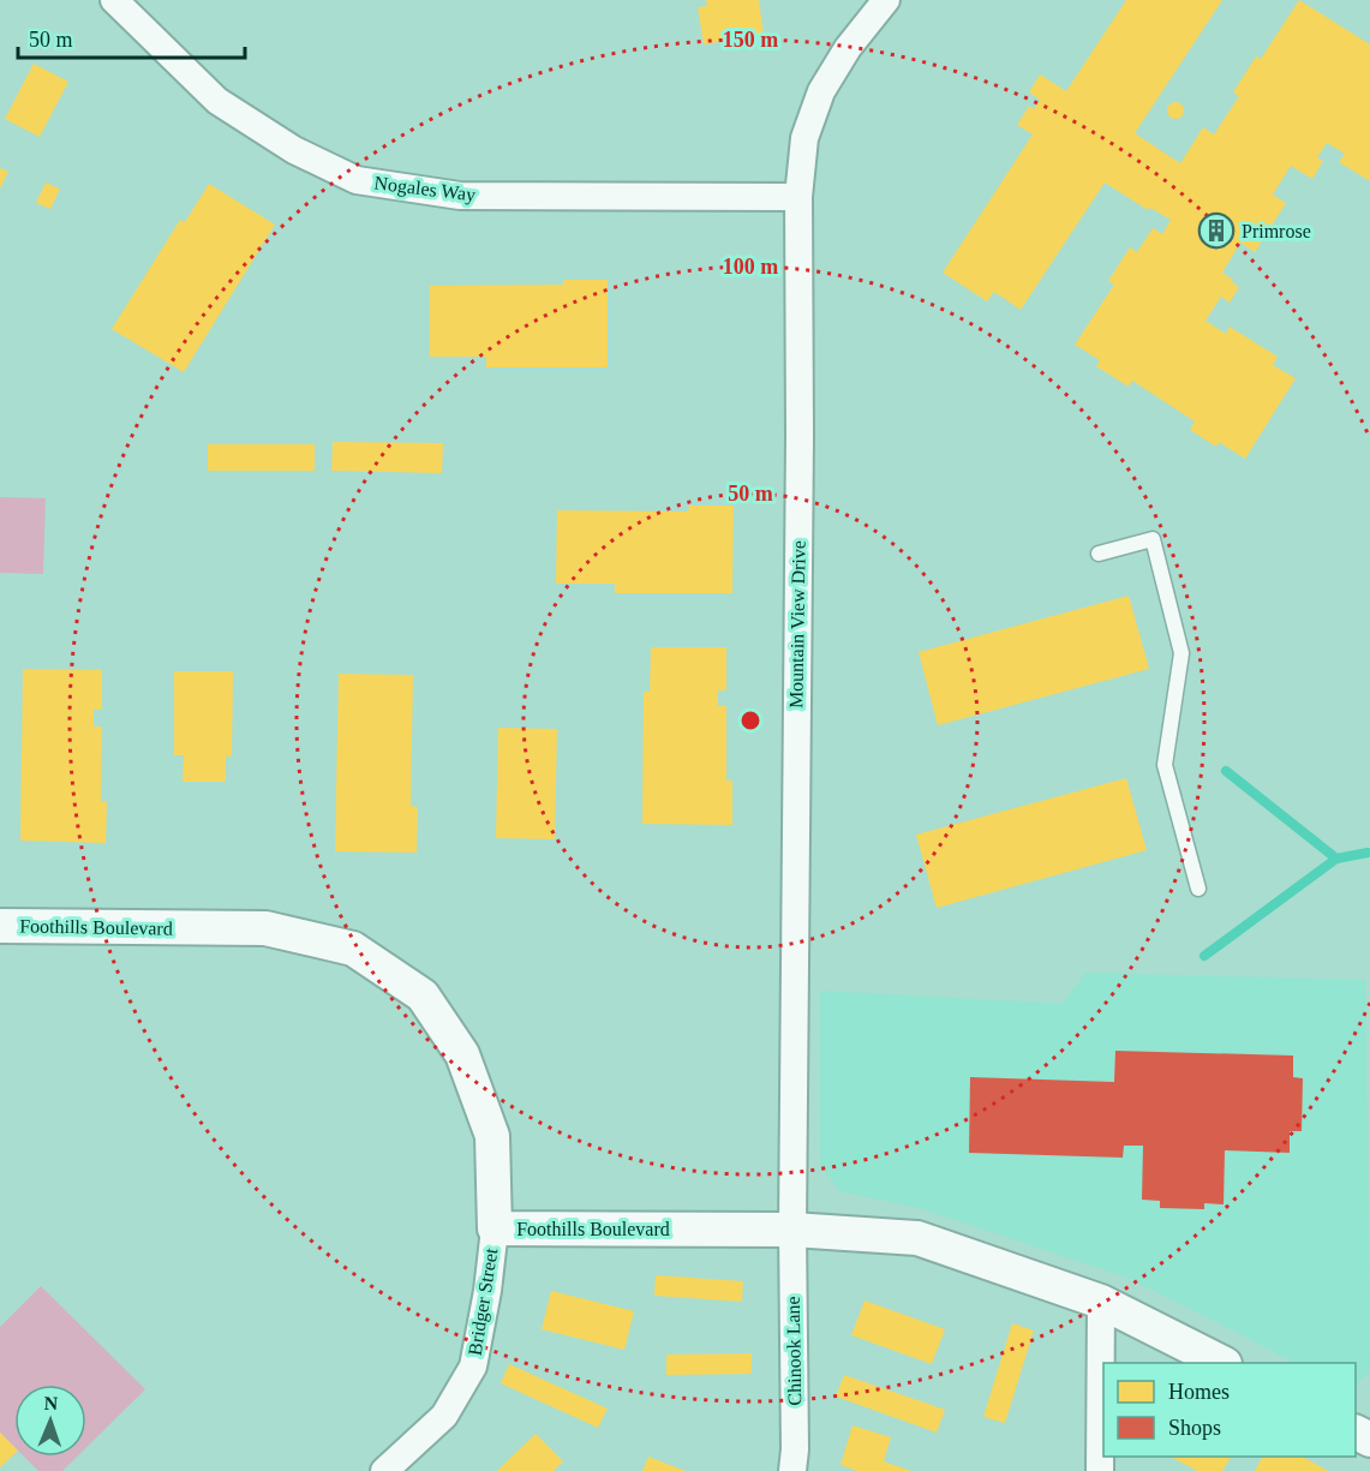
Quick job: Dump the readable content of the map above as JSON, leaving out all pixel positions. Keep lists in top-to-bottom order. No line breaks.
{"streets":{"street":["Nogales Way","Mountain View Drive","Foothills Boulevard","Bridger Street","Chinook Lane"]},"crossings":[["Nogales Way","Mountain View Drive"],["Mountain View Drive","Foothills Boulevard"],["Mountain View Drive","Chinook Lane"],["Foothills Boulevard","Bridger Street"],["Foothills Boulevard","Chinook Lane"]],"places":{"building":["Primrose"]},"legend":["Homes","Shops"],"scale_bar":"50 m","north":"top","rings":["150 m","100 m","50 m"]}
